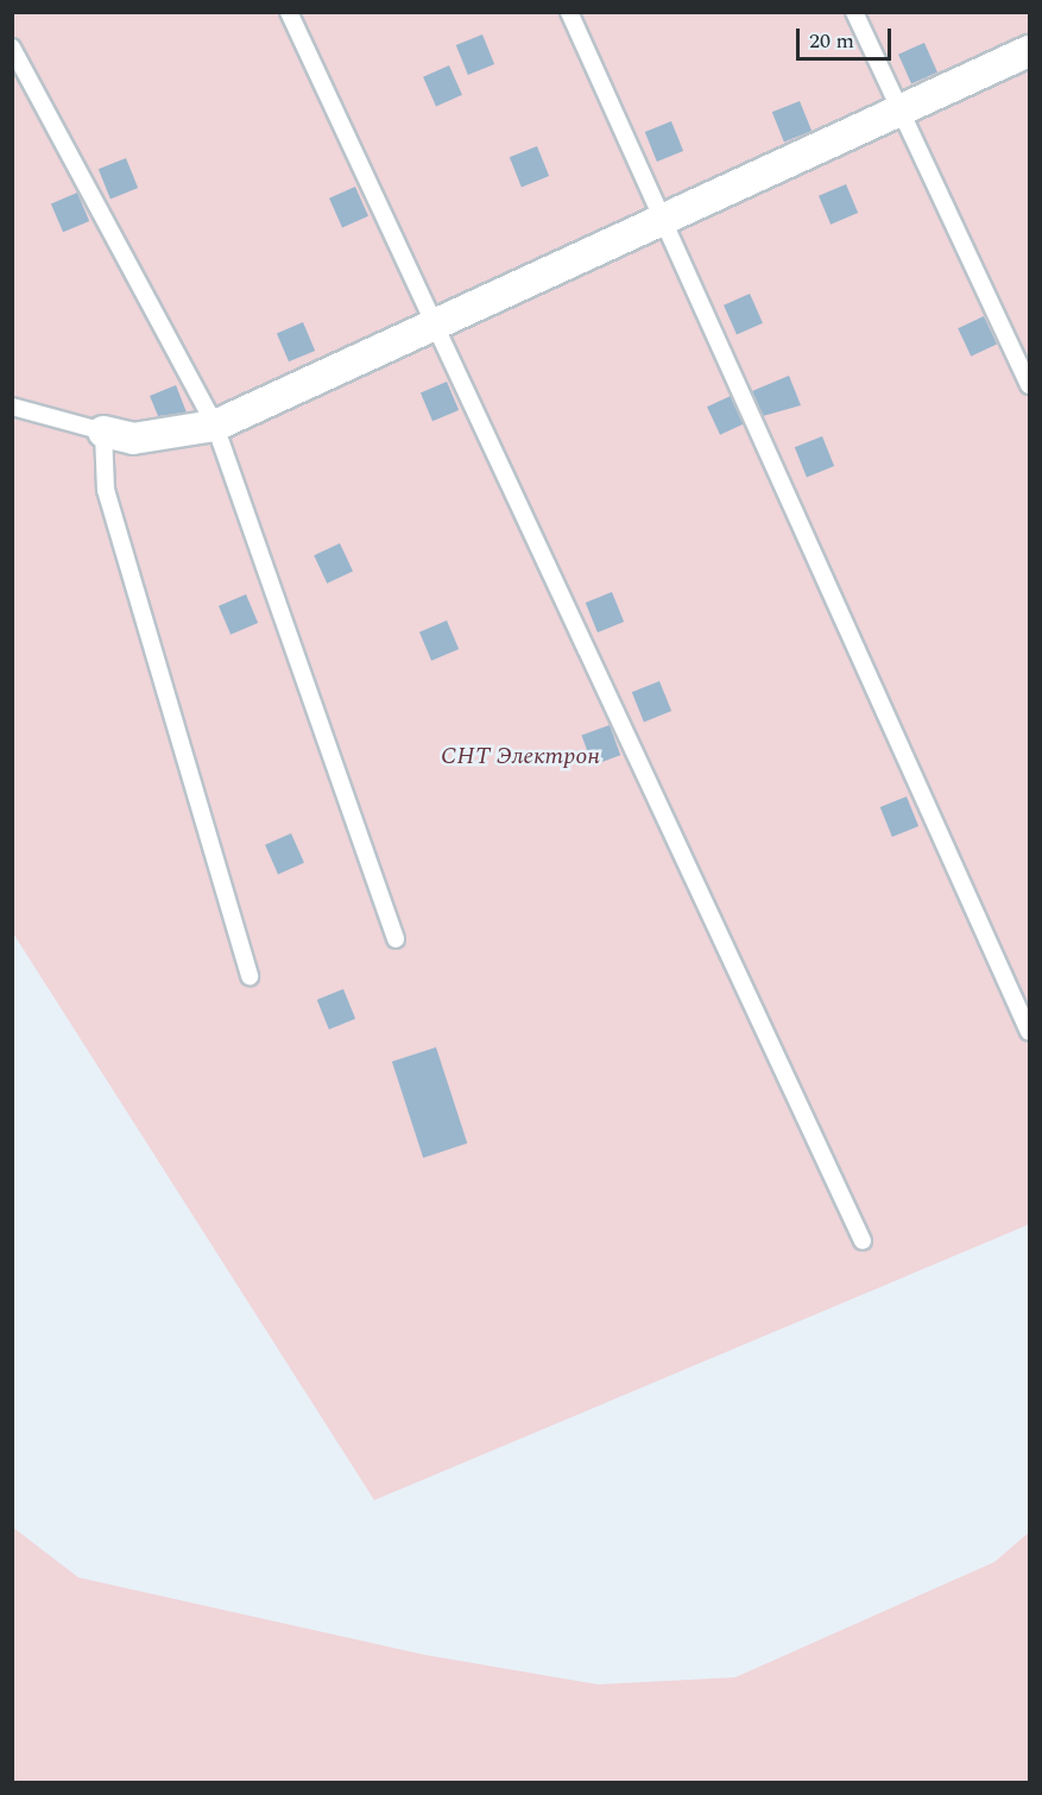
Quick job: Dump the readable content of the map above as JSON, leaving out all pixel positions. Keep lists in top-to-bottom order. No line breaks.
{"parks":["СНТ Электрон"],"scale_bar":"20 m"}
